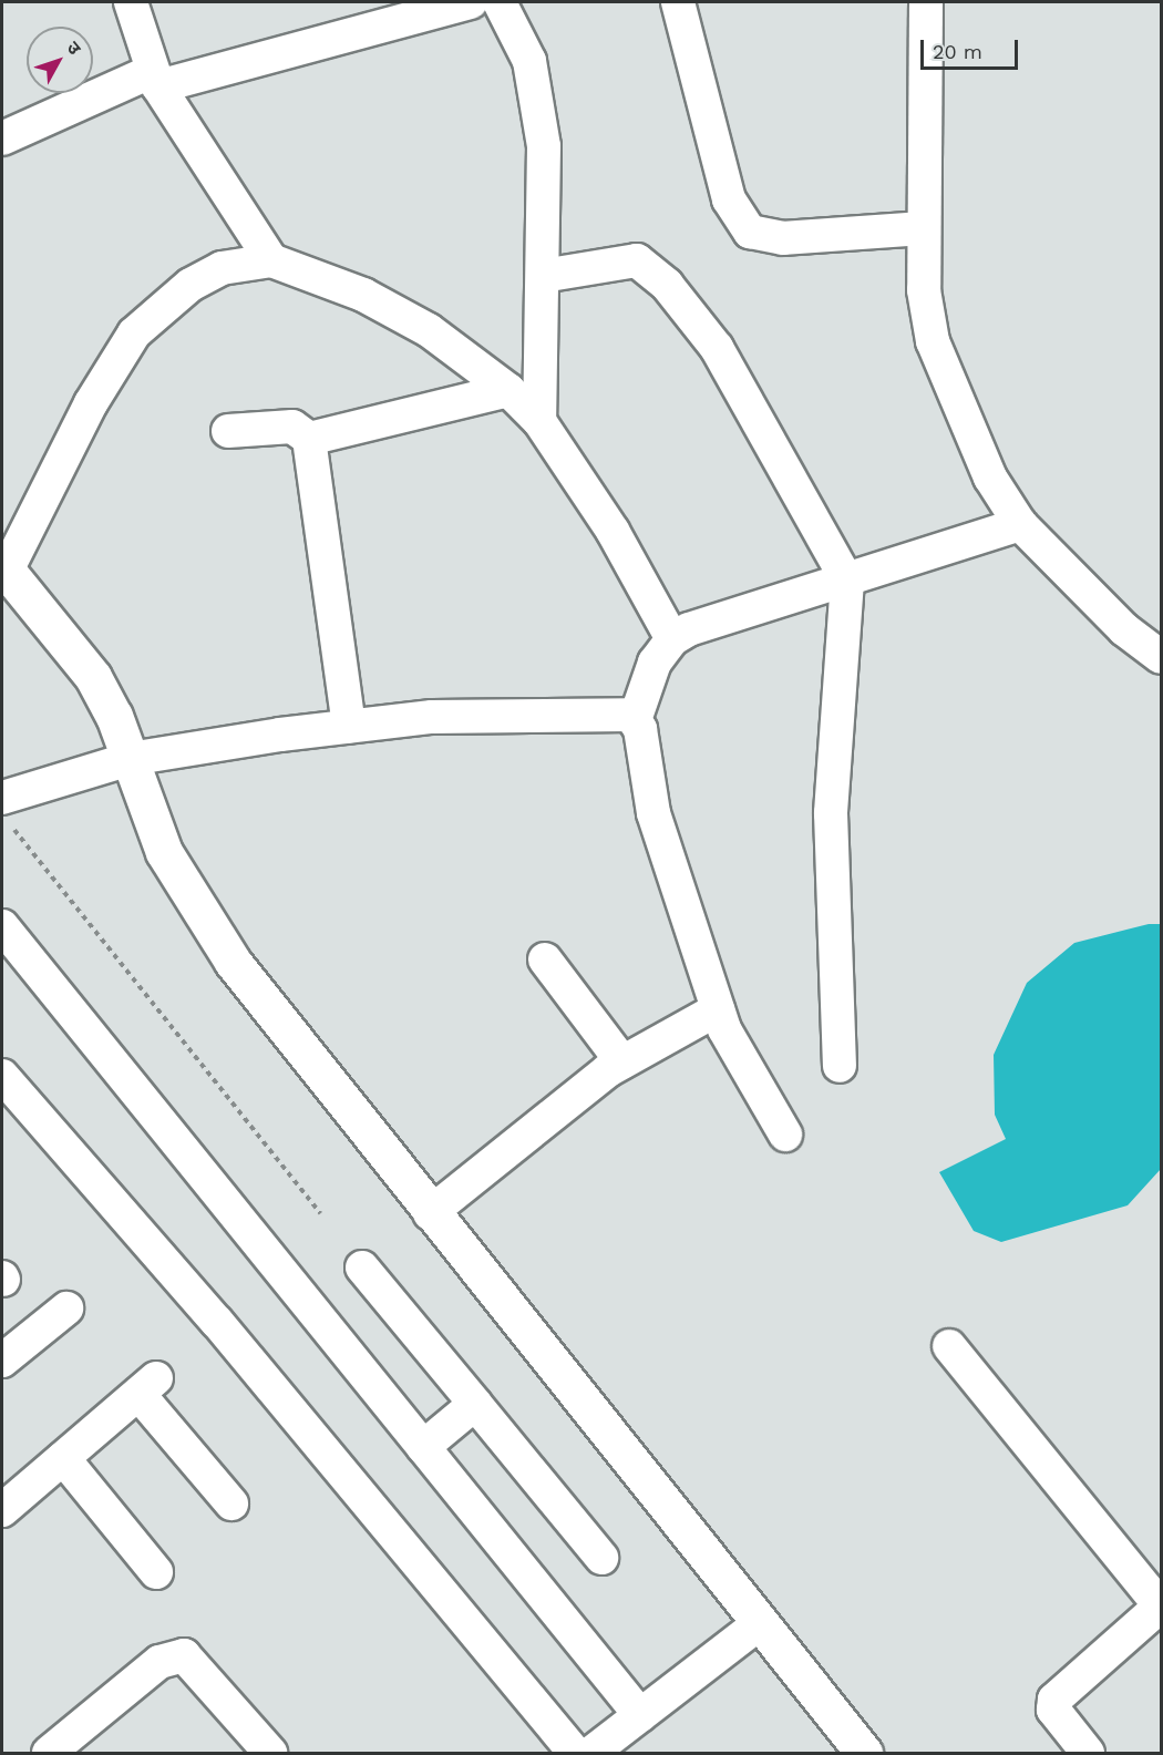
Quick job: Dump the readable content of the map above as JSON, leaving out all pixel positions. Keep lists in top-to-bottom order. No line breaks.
{"scale_bar":"20 m","north":"top right"}
